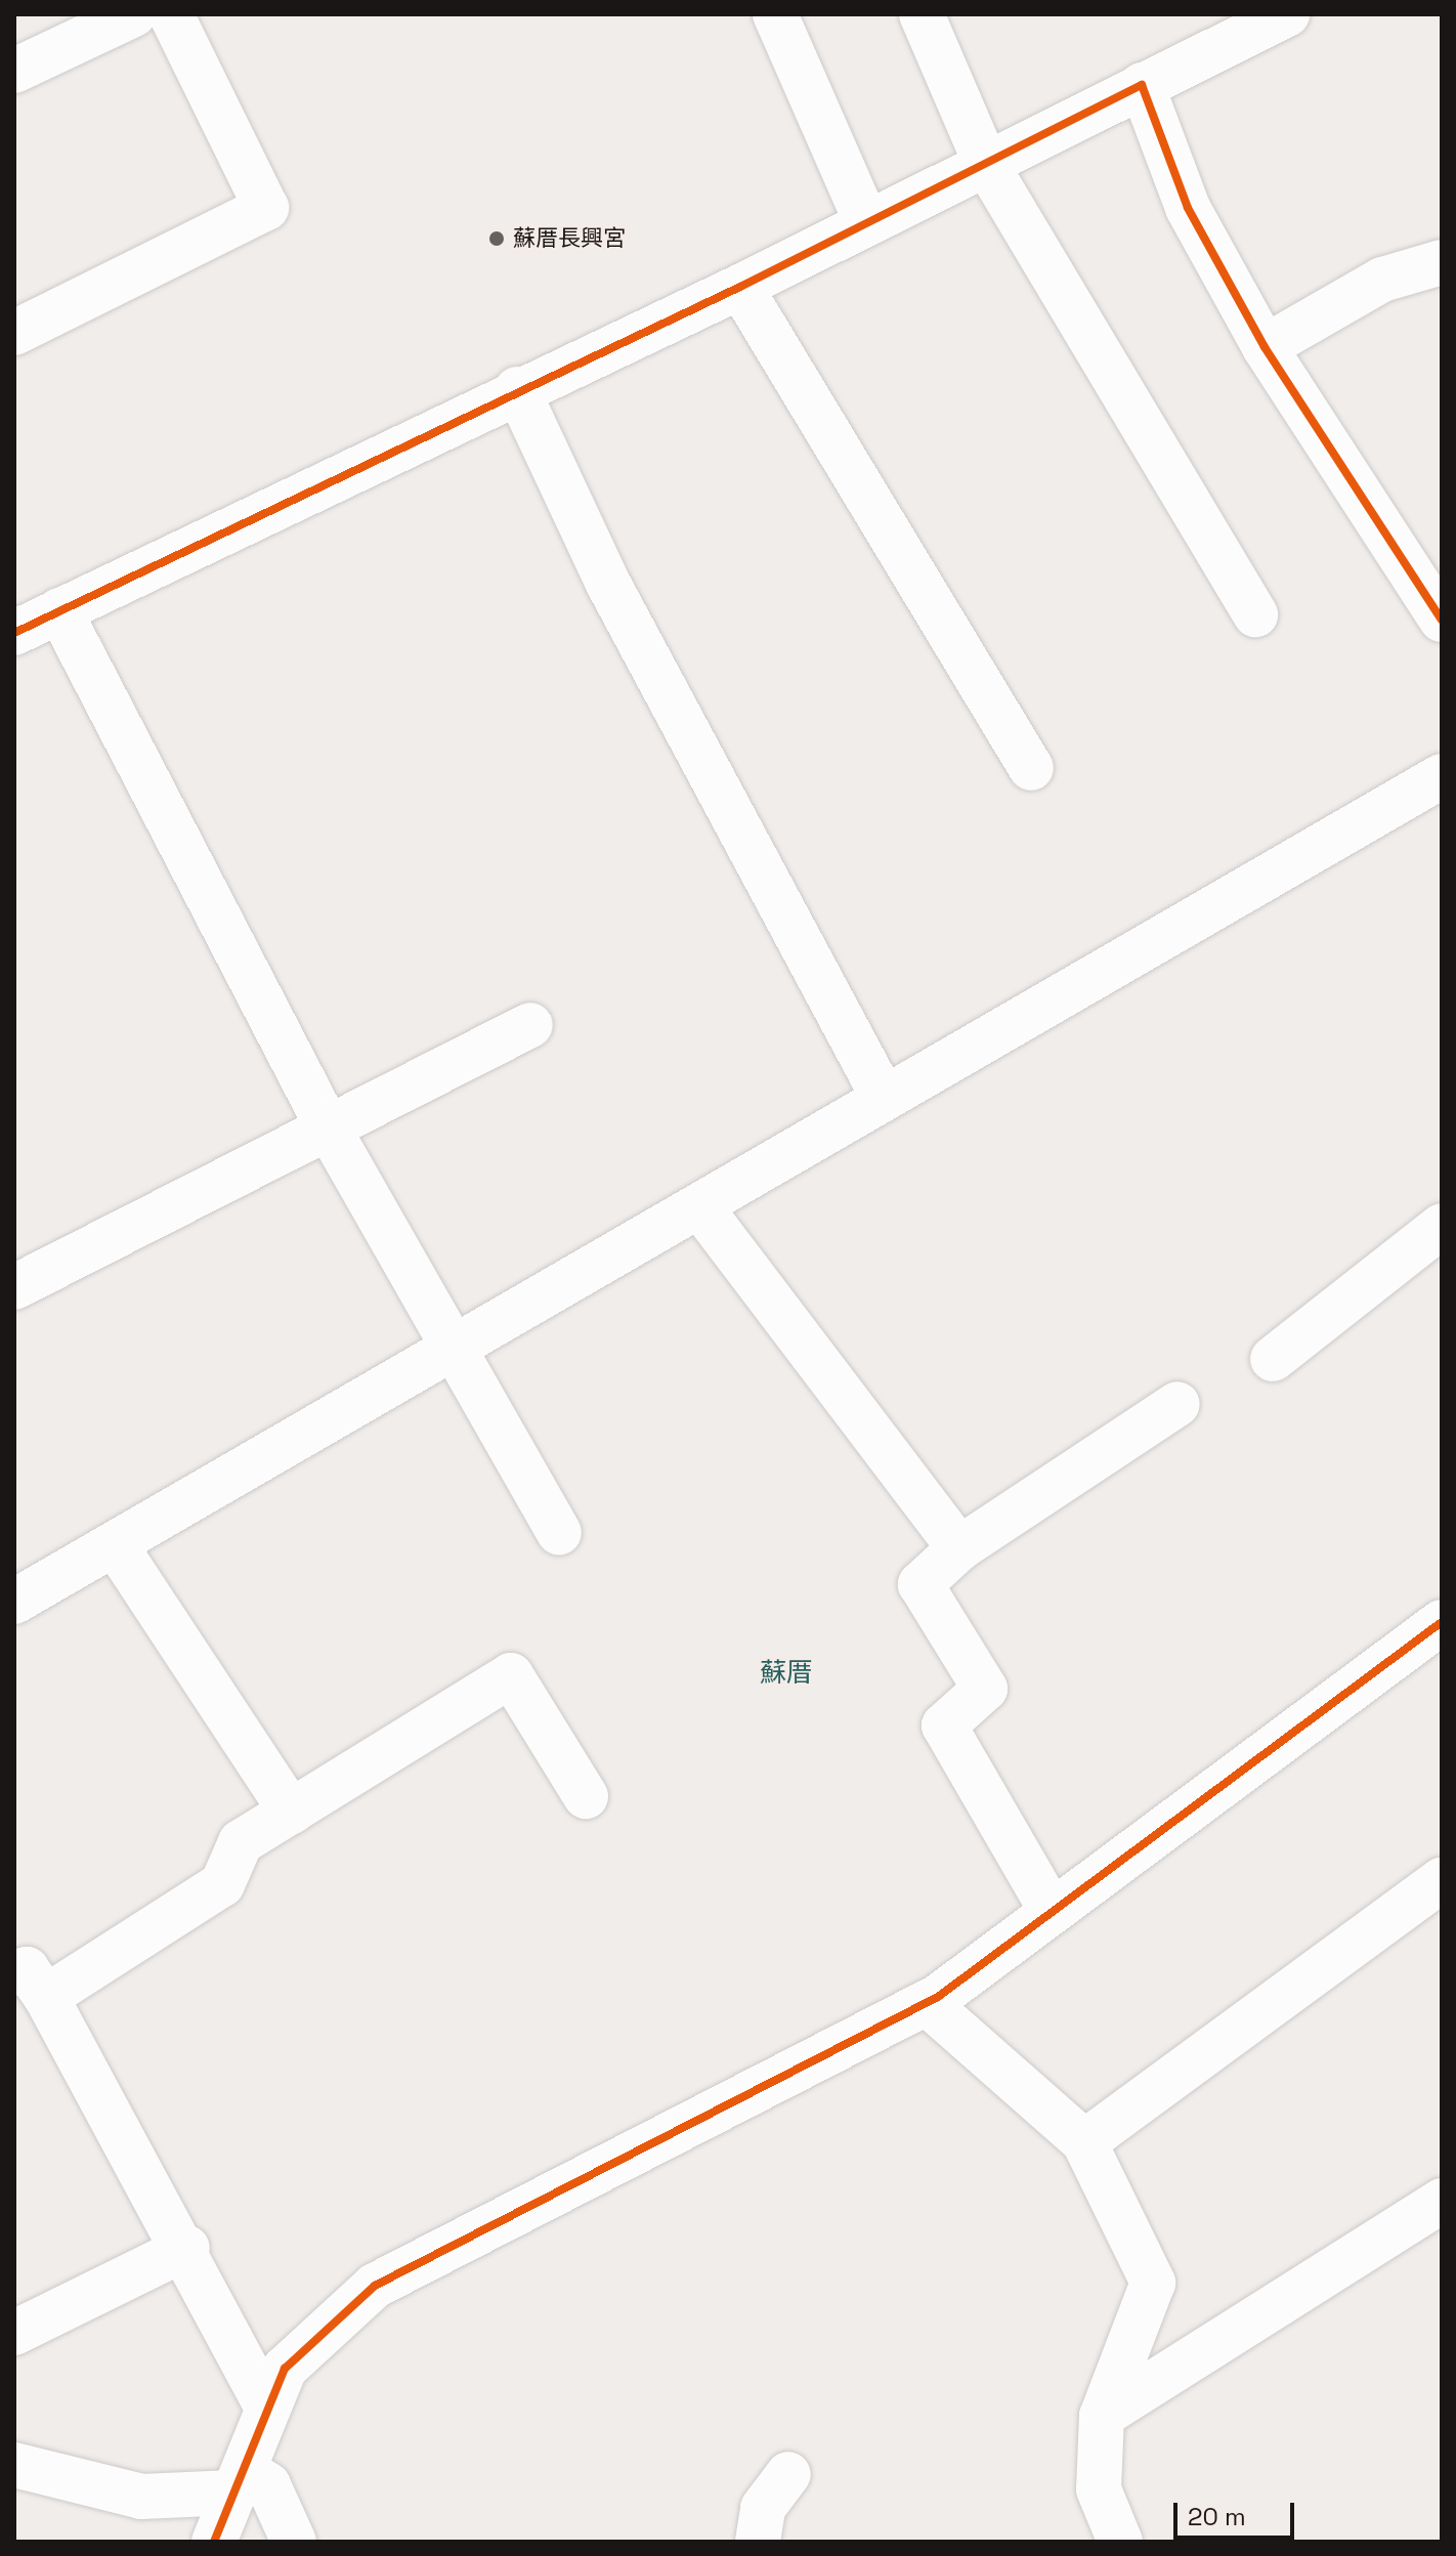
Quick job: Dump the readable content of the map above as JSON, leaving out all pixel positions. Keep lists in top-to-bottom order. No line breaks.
{"districts":["蘇厝"],"places":["蘇厝長興宮"],"scale_bar":"20 m"}
